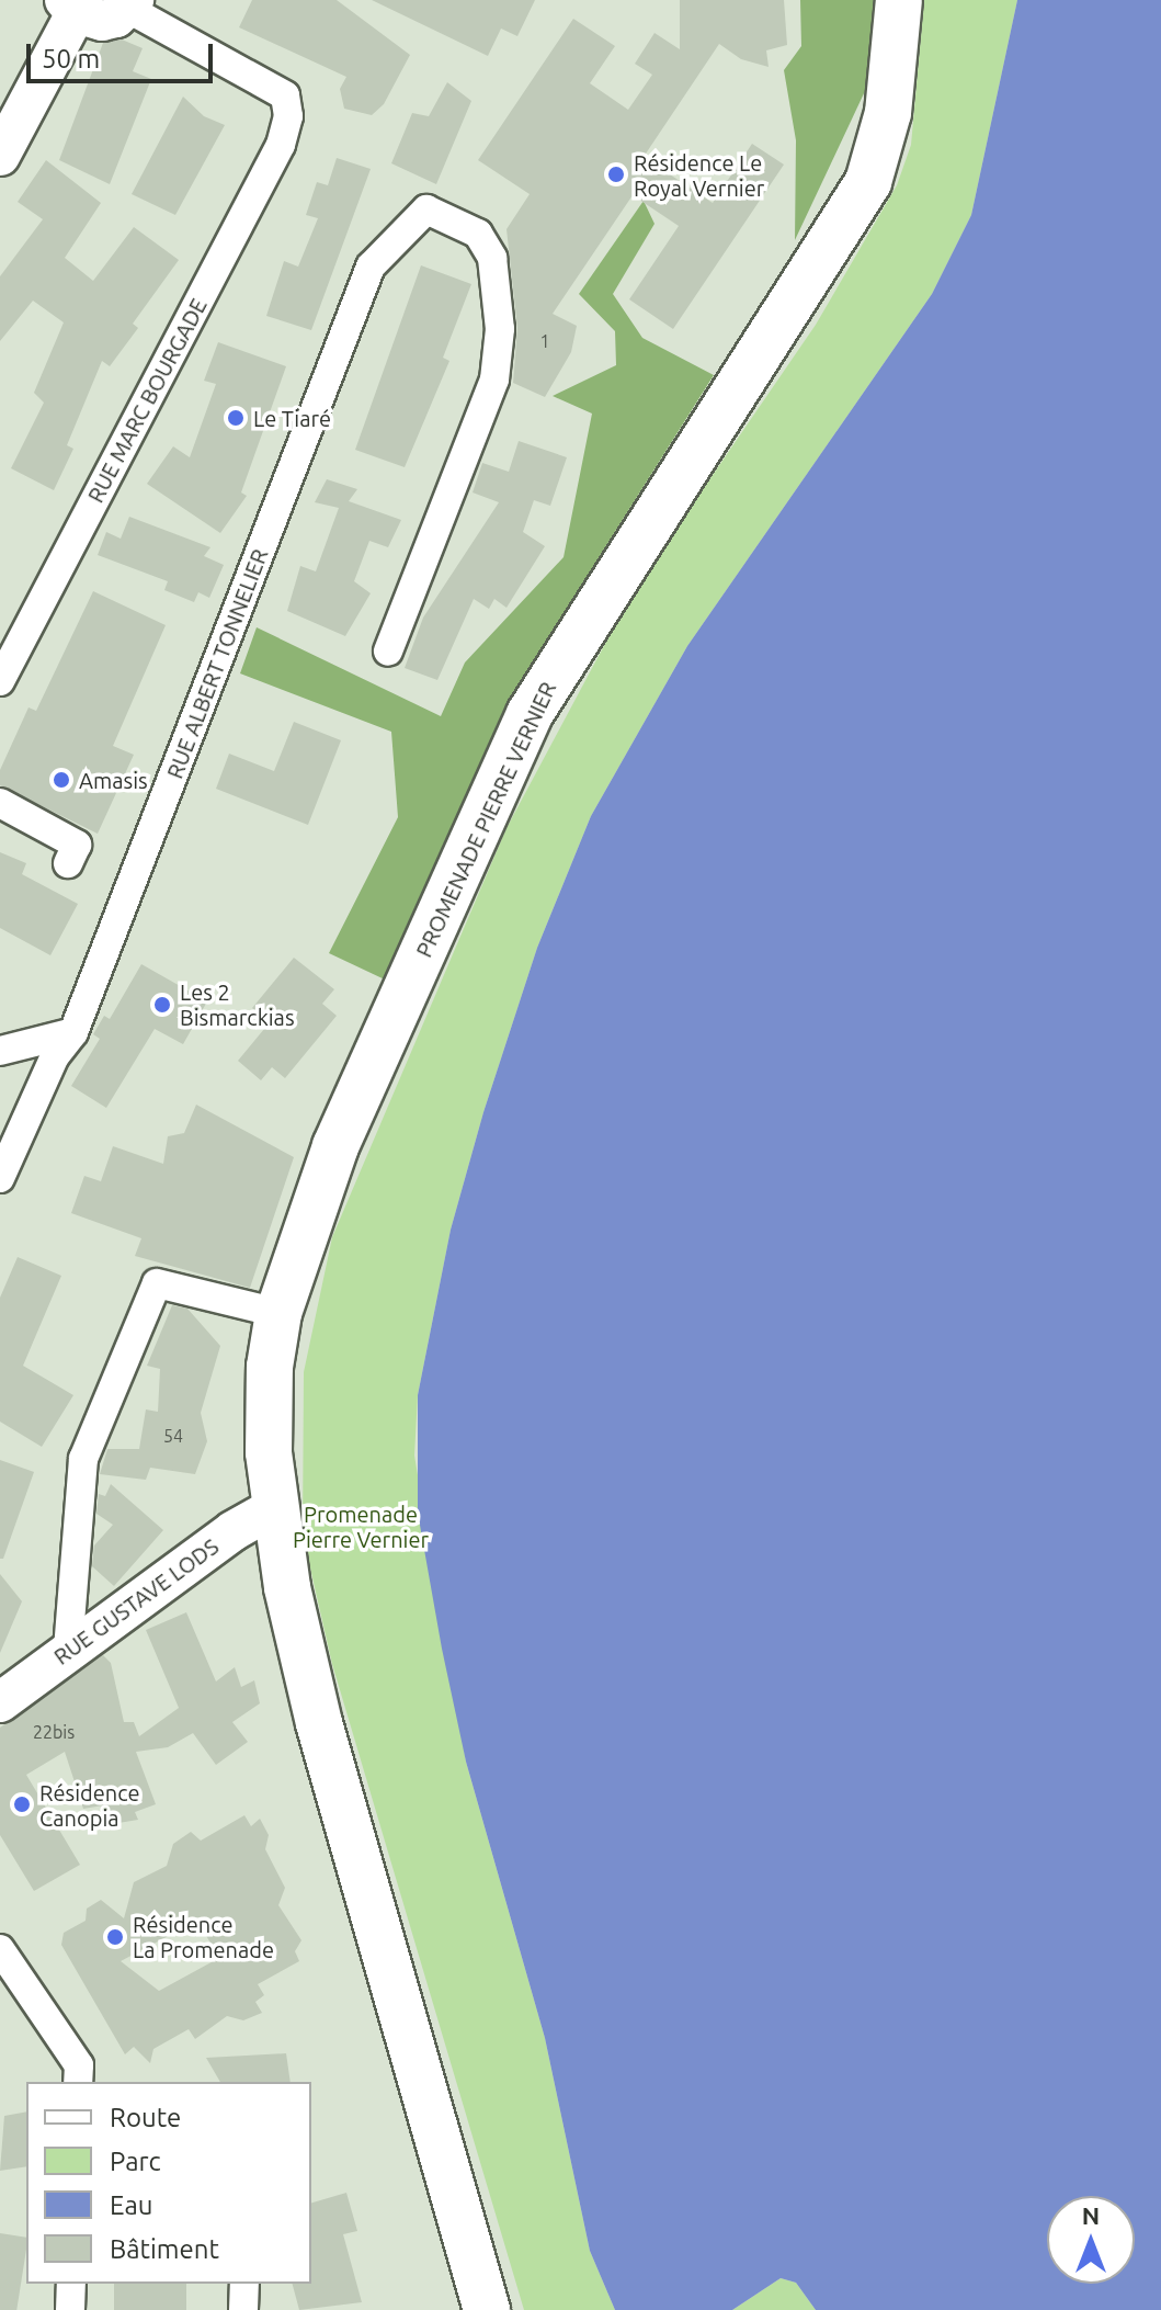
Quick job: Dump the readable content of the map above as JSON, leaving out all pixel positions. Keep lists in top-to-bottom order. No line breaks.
{"streets":{"main road":["PROMENADE PIERRE VERNIER"],"street":["RUE MARC BOURGADE","RUE ALBERT TONNELIER","RUE GUSTAVE LODS"]},"crossings":[["PROMENADE PIERRE VERNIER","RUE GUSTAVE LODS"]],"parks":["Promenade Pierre Vernier"],"places":["Résidence Le Royal Vernier","Le Tiaré","Amasis","Les 2 Bismarckias","Résidence Canopia","Résidence La Promenade"],"house_numbers":["1","54","22bis"],"legend":["Route","Parc","Eau","Bâtiment"],"scale_bar":"50 m","north":"top"}
